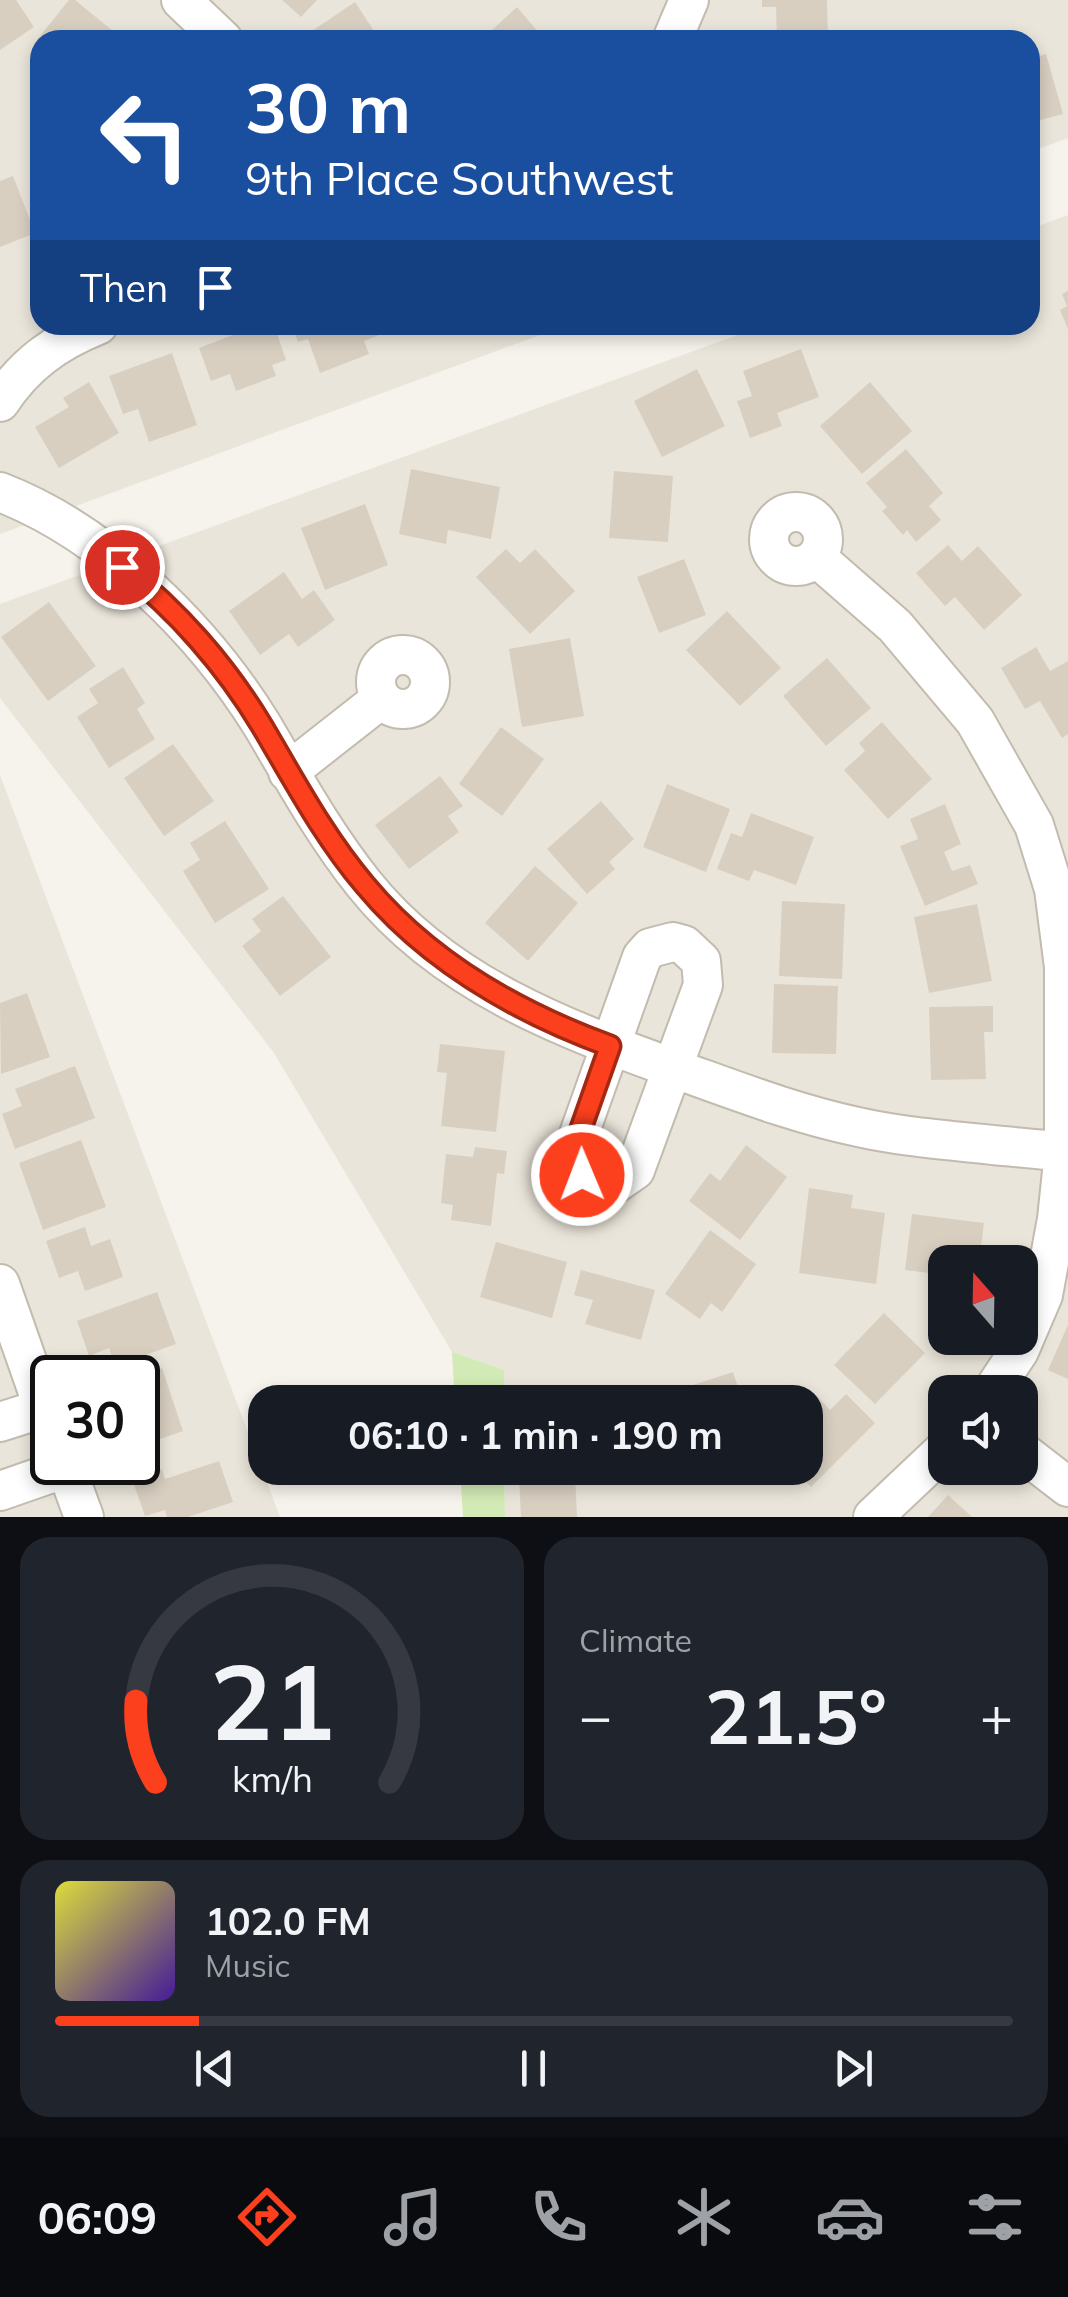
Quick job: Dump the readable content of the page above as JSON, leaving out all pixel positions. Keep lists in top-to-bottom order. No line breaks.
{"north":"top","page":{"turn":["30 m","9th Place Southwest"],"then":"Then","limit":"30","trip":"06:10 · 1 min · 190 m","tile":"Climate","heat":["−","21.5°","+"],"song":["102.0 FM","Music"],"tabs":"06:09","gauge":["21","km/h"]}}
